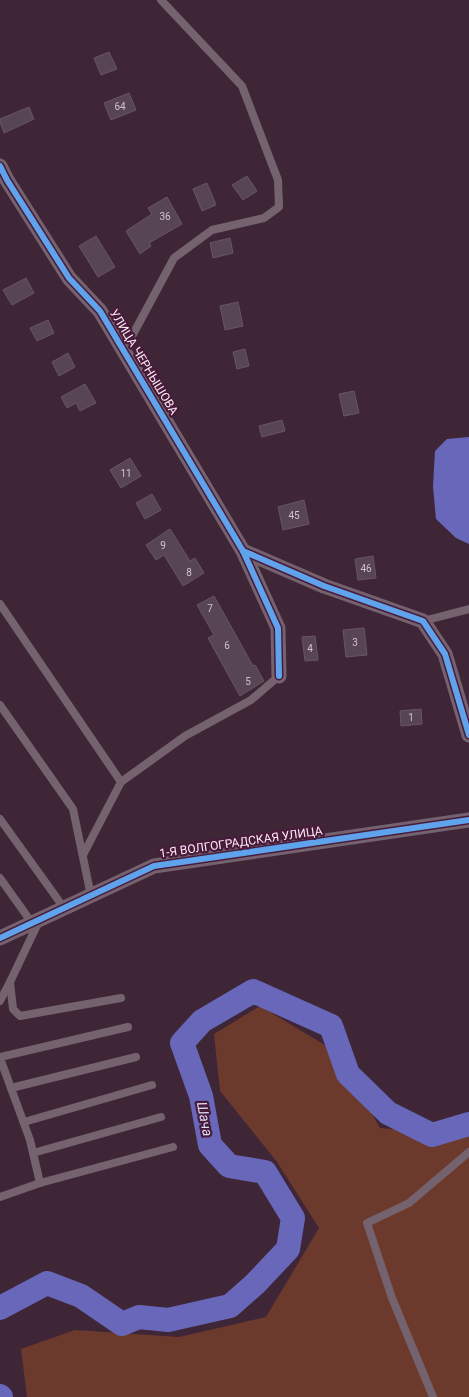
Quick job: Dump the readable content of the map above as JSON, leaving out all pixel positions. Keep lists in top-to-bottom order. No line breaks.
{"streets":{"street":["УЛИЦА ЧЕРНЫШОВА","1-Я ВОЛГОГРАДСКАЯ УЛИЦА"]},"water":["Шача"],"house_numbers":["64","36","11","45","9","46","8","7","3","6","4","5","1"]}
